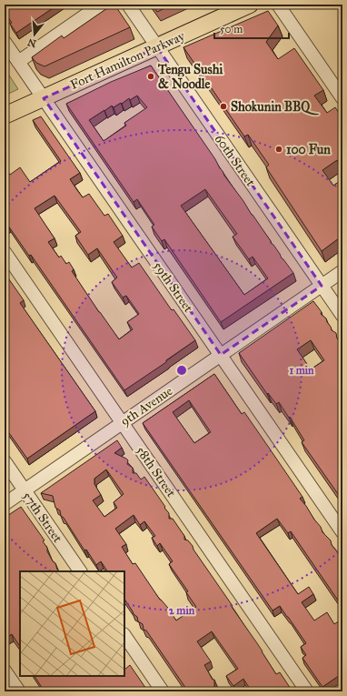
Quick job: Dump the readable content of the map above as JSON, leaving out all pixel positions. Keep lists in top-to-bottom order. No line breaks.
{"streets":{"main road":["Fort Hamilton Parkway"],"street":["60th Street","59th Street","9th Avenue","58th Street","57th Street"]},"crossings":[["Fort Hamilton Parkway","60th Street"],["Fort Hamilton Parkway","59th Street"],["60th Street","9th Avenue"],["59th Street","9th Avenue"],["9th Avenue","58th Street"],["9th Avenue","57th Street"]],"places":["Tengu Sushi & Noodle","Shokunin BBQ","100 Fun"],"scale_bar":"50 m","north":"bottom","rings":["1 min","2 min"]}
